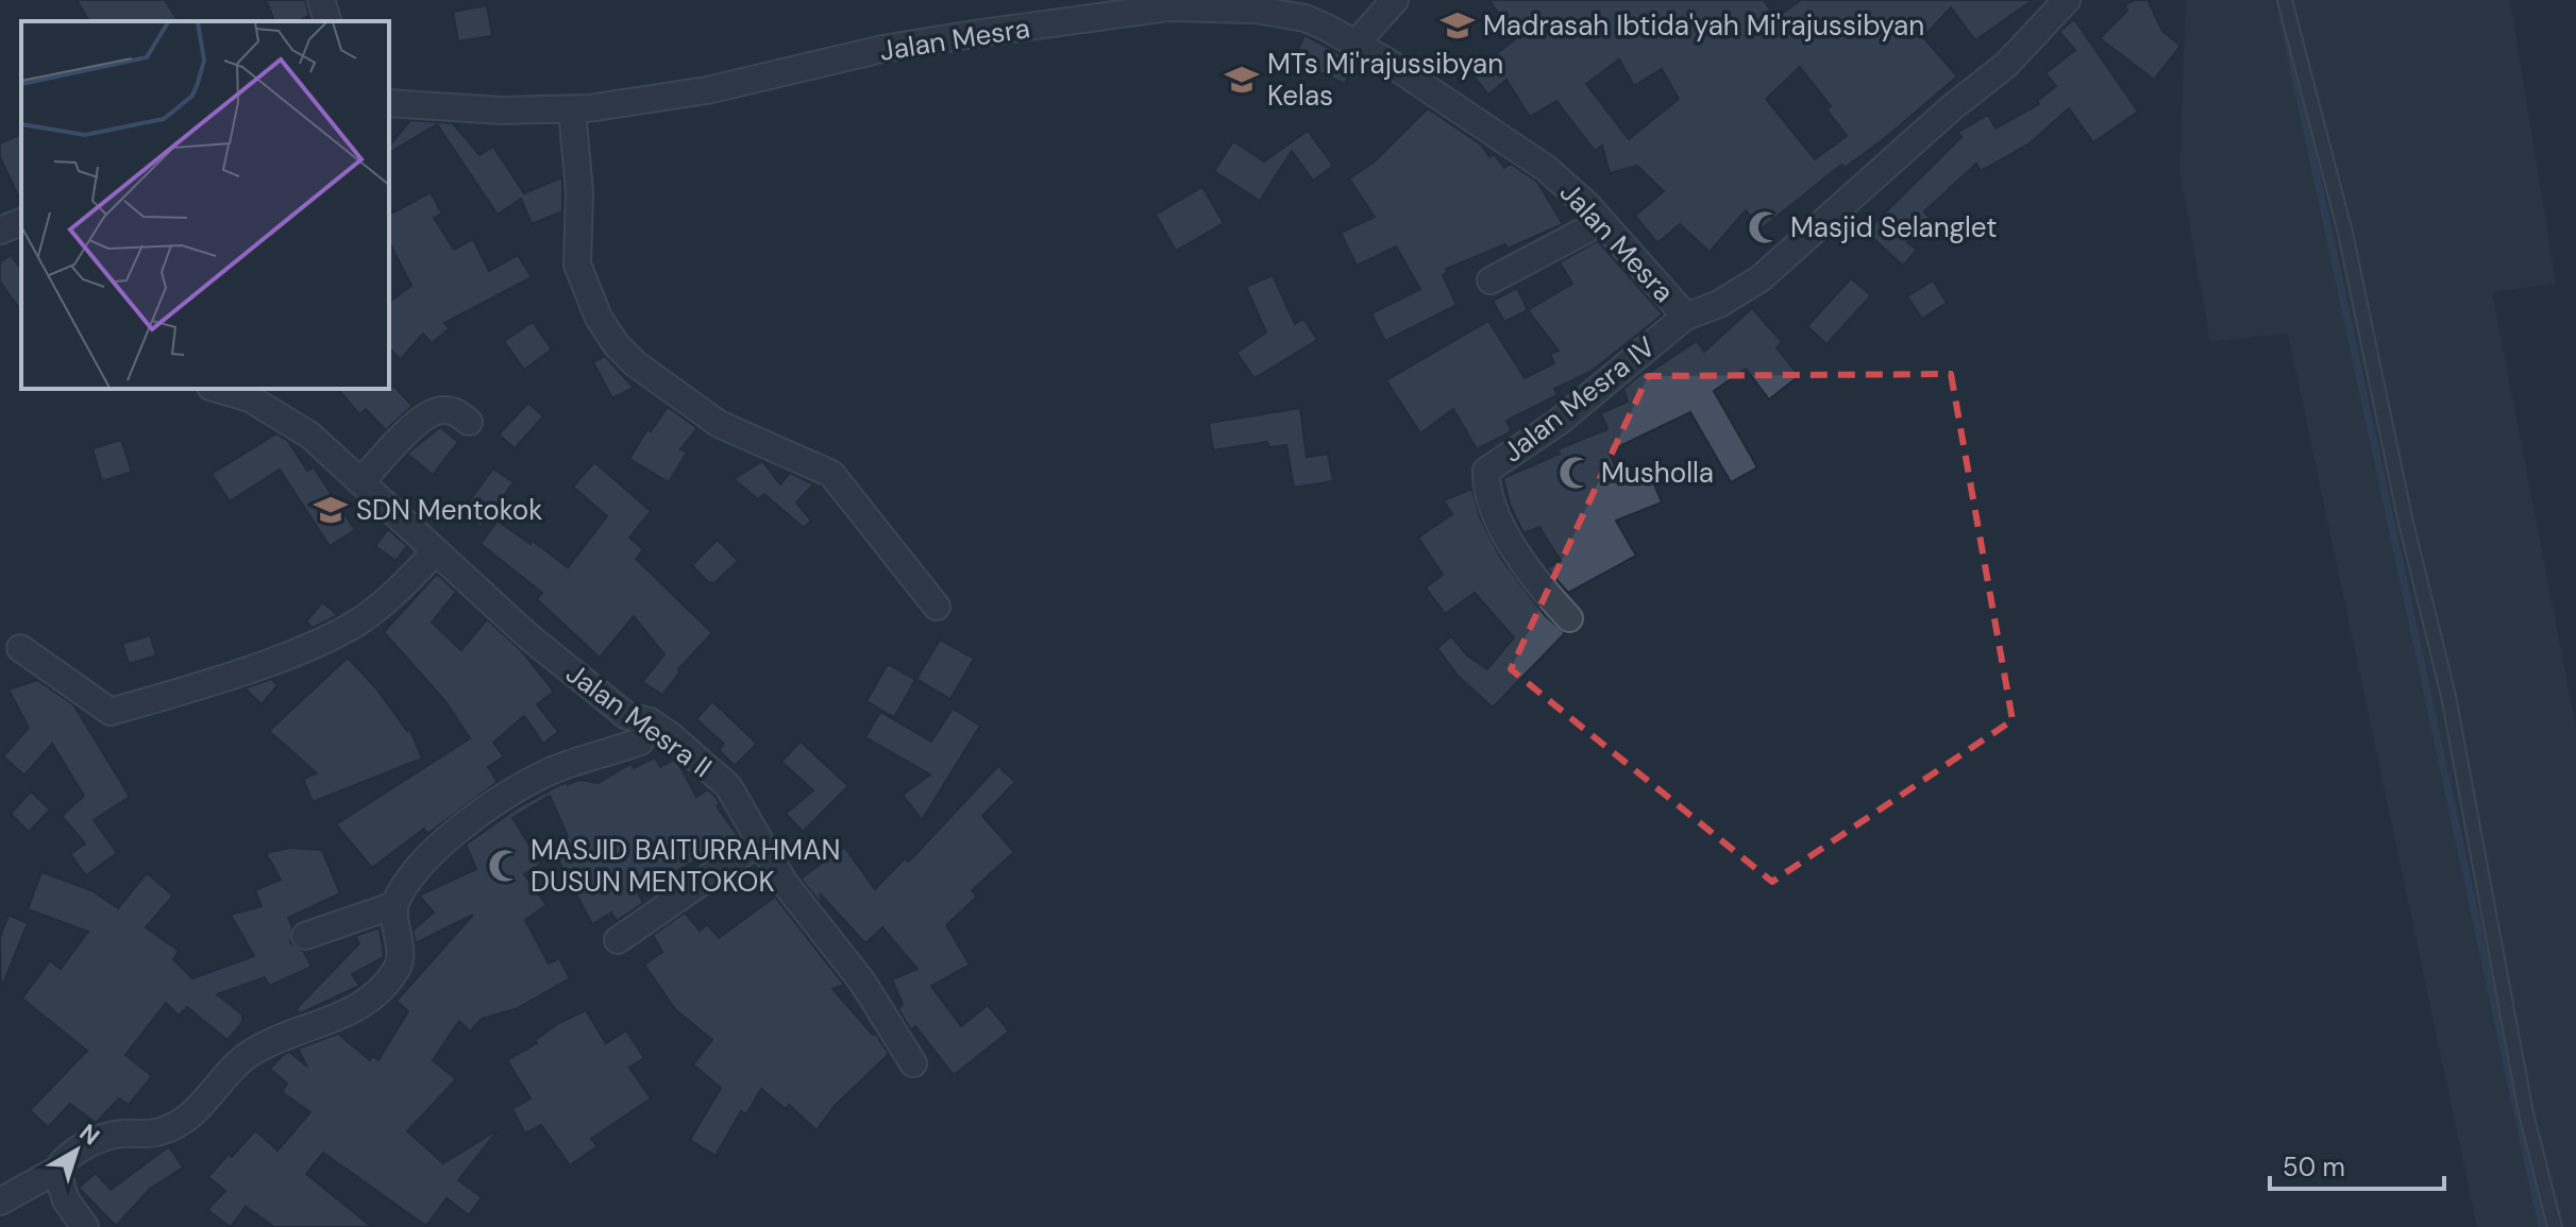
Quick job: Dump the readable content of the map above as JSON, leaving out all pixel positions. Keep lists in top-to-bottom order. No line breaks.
{"streets":{"street":["Jalan Mesra","Jalan Mesra IV","Jalan Mesra II"]},"crossings":[["Jalan Mesra","Jalan Mesra IV"]],"places":{"school or university":["Madrasah Ibtida'yah Mi'rajussibyan","MTs Mi'rajussibyan Kelas","SDN Mentokok"],"mosque":["Masjid Selanglet","Musholla","MASJID BAITURRAHMAN DUSUN MENTOKOK"]},"scale_bar":"50 m","north":"top right"}
